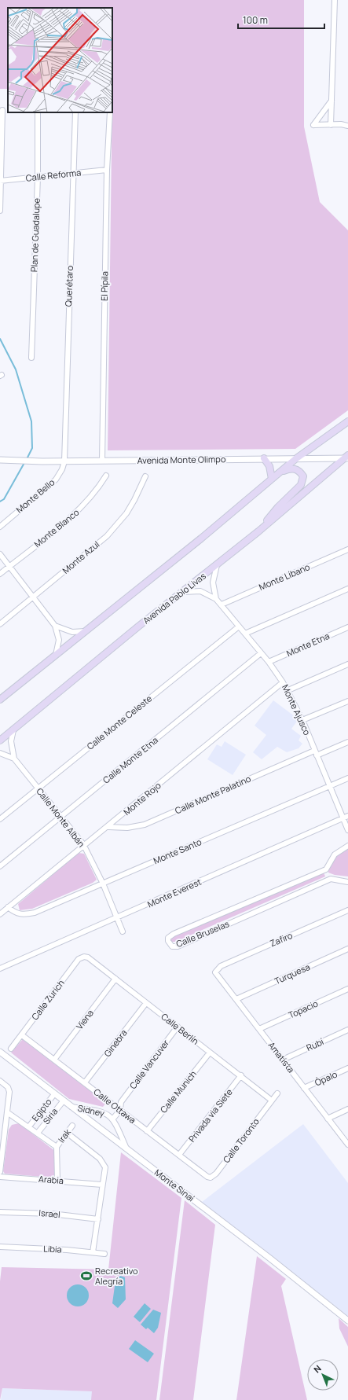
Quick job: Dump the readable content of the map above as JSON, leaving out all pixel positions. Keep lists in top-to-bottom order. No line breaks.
{"streets":{"main road":["Avenida Pablo Livas"],"street":["Calle Reforma","Plan de Guadalupe","Querétaro","El Pípila","Avenida Monte Olimpo","Monte Bello","Monte Blanco","Monte Azul","Monte Líbano","Monte Etna","Monte Ajusco","Calle Monte Celeste","Calle Monte Etna","Calle Monte Palatino","Monte Rojo","Calle Monte Albán","Monte Santo","Monte Everest","Calle Bruselas","Zafiro","Turquesa","Calle Zurich","Topacio","Viena","Calle Berlín","Ginebra","Rubí","Amatista","Calle Vancuver","Ópalo","Calle Munich","Calle Ottawa","Egipto","Sidney","Privada via Siete","Siria","Irak","Calle Toronto","Arabia","Monte Sinaí","Israel","Libia"]},"crossings":[["Calle Reforma","Plan de Guadalupe"],["Calle Reforma","Querétaro"],["Calle Reforma","El Pípila"],["Querétaro","Avenida Monte Olimpo"],["Querétaro","Monte Bello"],["El Pípila","Avenida Monte Olimpo"],["Avenida Monte Olimpo","Monte Bello"],["Avenida Monte Olimpo","Avenida Pablo Livas"],["Monte Líbano","Monte Ajusco"],["Avenida Pablo Livas","Monte Ajusco"],["Avenida Pablo Livas","Calle Monte Albán"],["Monte Etna","Monte Ajusco"],["Monte Ajusco","Calle Monte Celeste"],["Monte Ajusco","Calle Monte Etna"],["Monte Ajusco","Calle Monte Palatino"],["Monte Ajusco","Monte Rojo"],["Monte Ajusco","Monte Santo"],["Monte Ajusco","Monte Everest"],["Calle Monte Celeste","Calle Monte Albán"],["Calle Monte Etna","Calle Monte Albán"],["Calle Monte Palatino","Monte Rojo"],["Monte Rojo","Calle Monte Albán"],["Monte Rojo","Monte Santo"],["Calle Monte Albán","Monte Santo"],["Calle Monte Albán","Monte Everest"],["Zafiro","Amatista"],["Turquesa","Amatista"],["Calle Zurich","Calle Berlín"],["Calle Zurich","Calle Ottawa"],["Topacio","Amatista"],["Viena","Calle Berlín"],["Viena","Calle Ottawa"],["Calle Berlín","Ginebra"],["Calle Berlín","Calle Vancuver"],["Calle Berlín","Calle Munich"],["Calle Berlín","Privada via Siete"],["Calle Berlín","Calle Toronto"],["Ginebra","Calle Ottawa"],["Rubí","Amatista"],["Amatista","Ópalo"],["Calle Munich","Calle Ottawa"],["Calle Ottawa","Privada via Siete"],["Calle Ottawa","Calle Toronto"],["Egipto","Monte Sinaí"],["Sidney","Monte Sinaí"],["Siria","Monte Sinaí"]],"places":{"sports":["Recreativo Alegría"]},"scale_bar":"100 m","north":"top left"}
